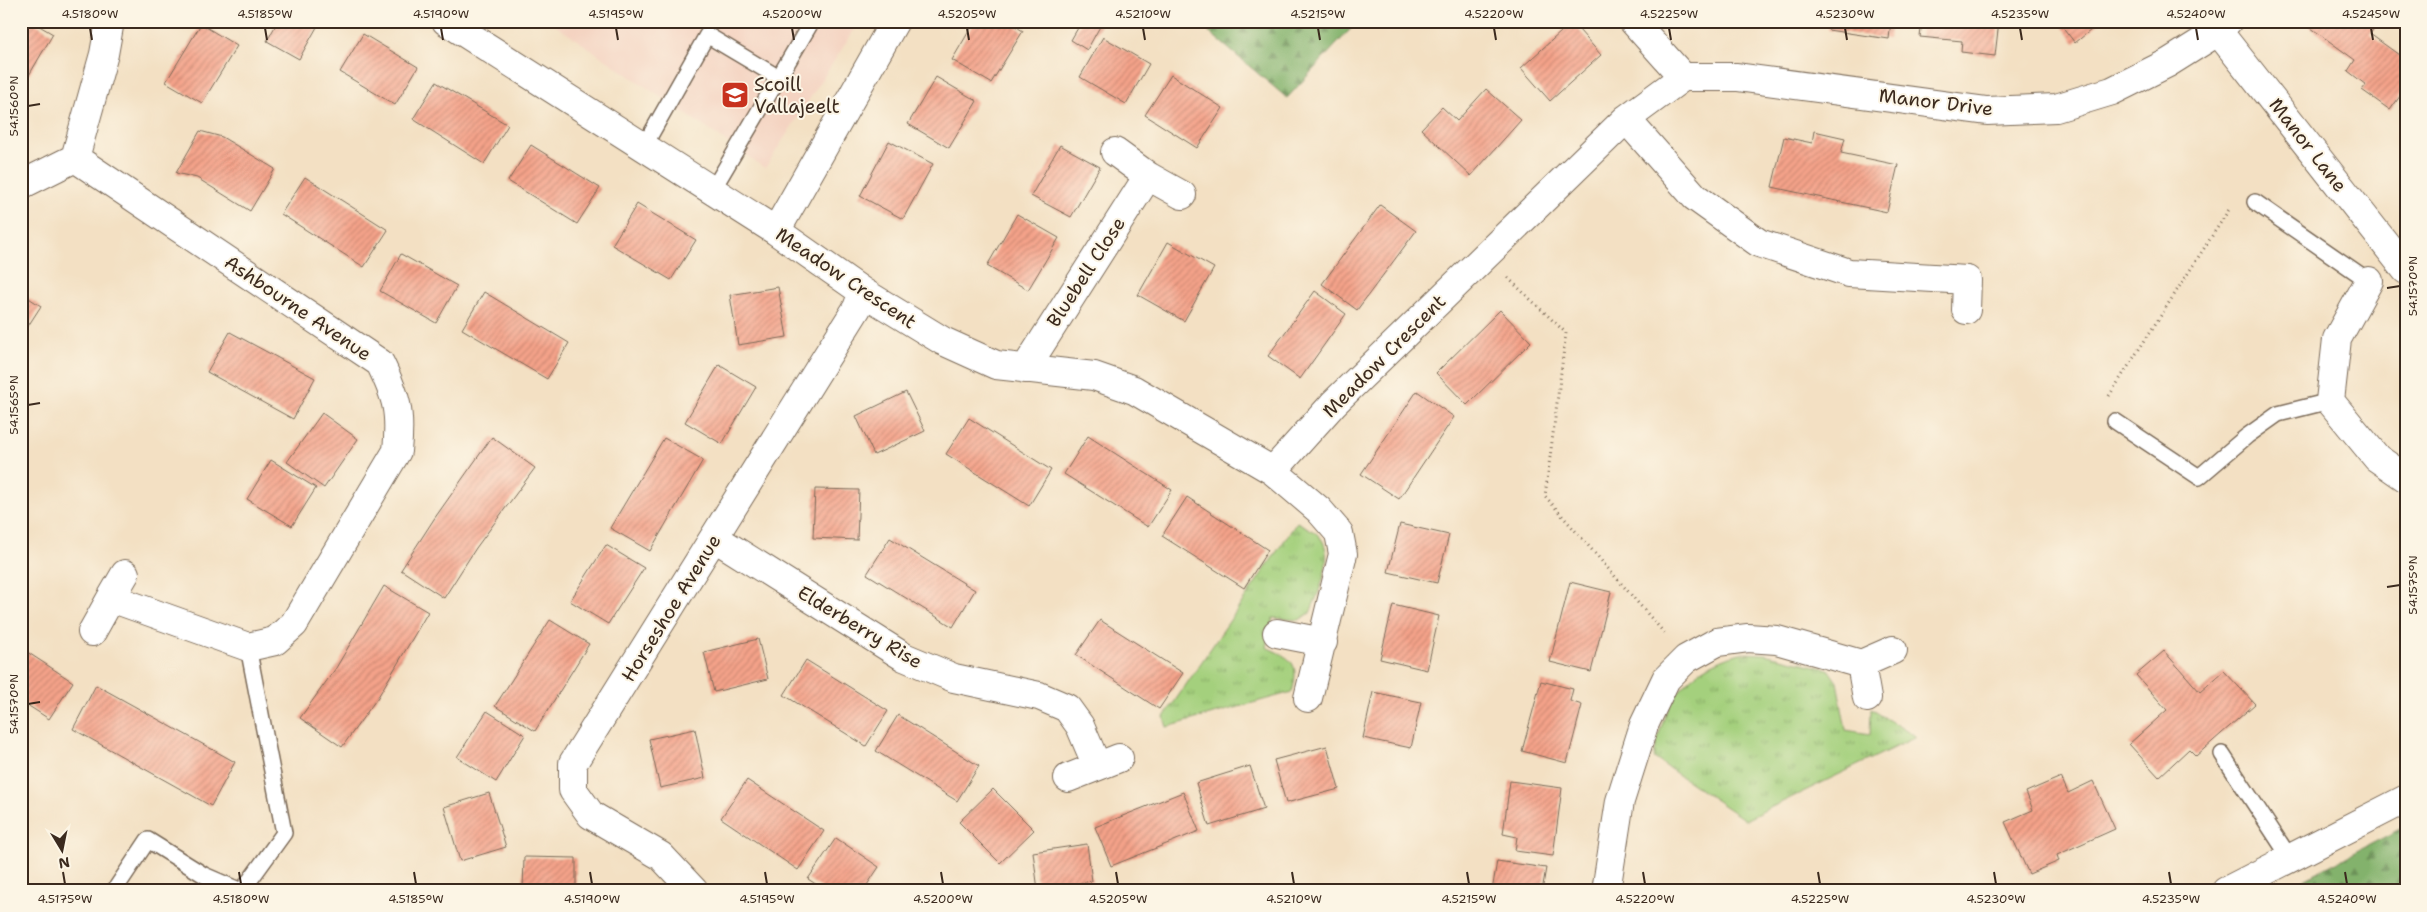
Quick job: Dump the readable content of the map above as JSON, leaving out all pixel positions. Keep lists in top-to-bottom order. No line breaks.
{"streets":{"main road":["Manor Drive","Manor Lane","Bluebell Close","Meadow Crescent","Ashbourne Avenue","Horseshoe Avenue","Elderberry Rise"]},"crossings":[["Manor Drive","Manor Lane"],["Bluebell Close","Meadow Crescent"],["Meadow Crescent","Horseshoe Avenue"],["Horseshoe Avenue","Elderberry Rise"]],"places":{"school or university":["Scoill Vallajeelt"]},"north":"bottom","coordinates":["4.5180°W","4.5185°W","4.5190°W","4.5195°W","4.5200°W","4.5205°W","4.5210°W","4.5215°W","4.5220°W","4.5225°W","4.5230°W","4.5235°W","4.5240°W","4.5245°W","54.1560°N","54.1570°N","54.1565°N","54.1575°N","4.5175°W"]}
